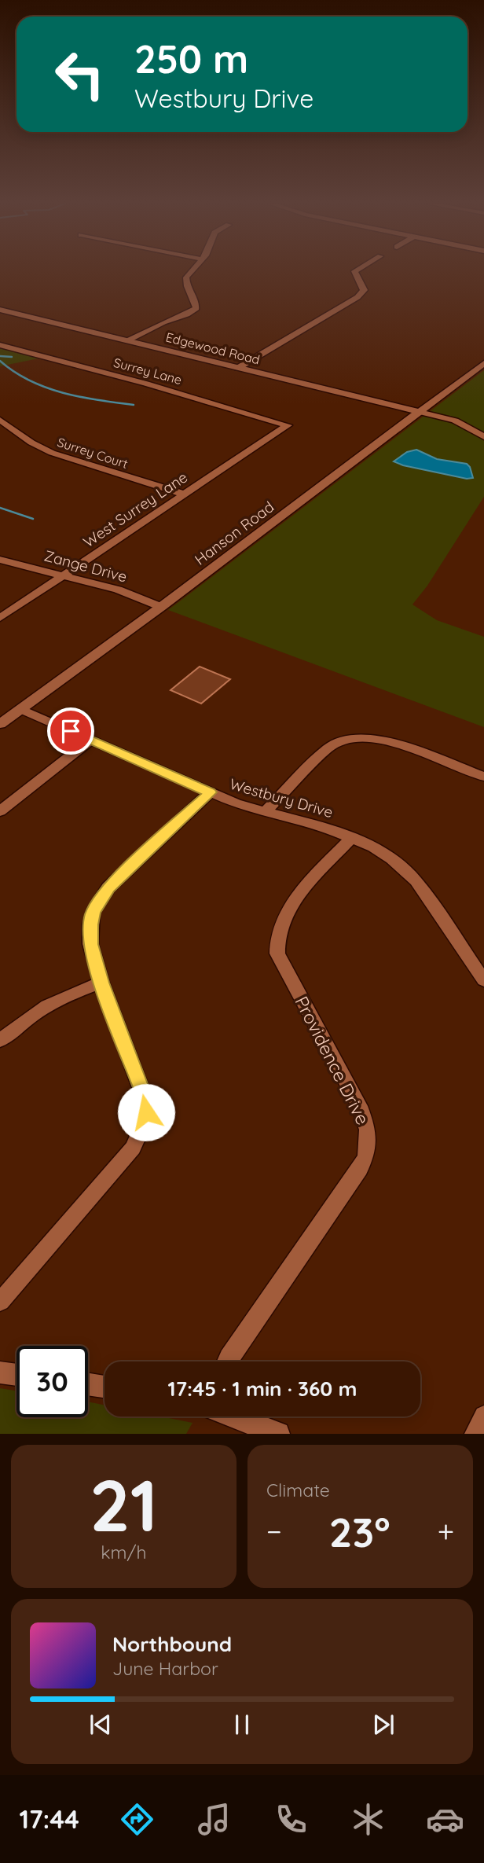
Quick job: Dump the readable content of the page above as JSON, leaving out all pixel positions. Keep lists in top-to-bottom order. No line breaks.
{"streets":{"street":["Edgewood Road","Surrey Lane","Surrey Court","West Surrey Lane","Hanson Road","Zange Drive","Westbury Drive","Providence Drive"]},"crossings":[["Edgewood Road","Hanson Road"],["Surrey Lane","West Surrey Lane"],["Surrey Court","West Surrey Lane"],["West Surrey Lane","Zange Drive"],["Hanson Road","Zange Drive"],["Hanson Road","Westbury Drive"],["Westbury Drive","Providence Drive"]],"page":{"turn":["250 m","Westbury Drive"],"limit":"30","trip":"17:45 · 1 min · 360 m","tile":[["21","km/h"],"Climate"],"heat":["−","23°","+"],"song":["Northbound","June Harbor"],"tabs":"17:44"}}
